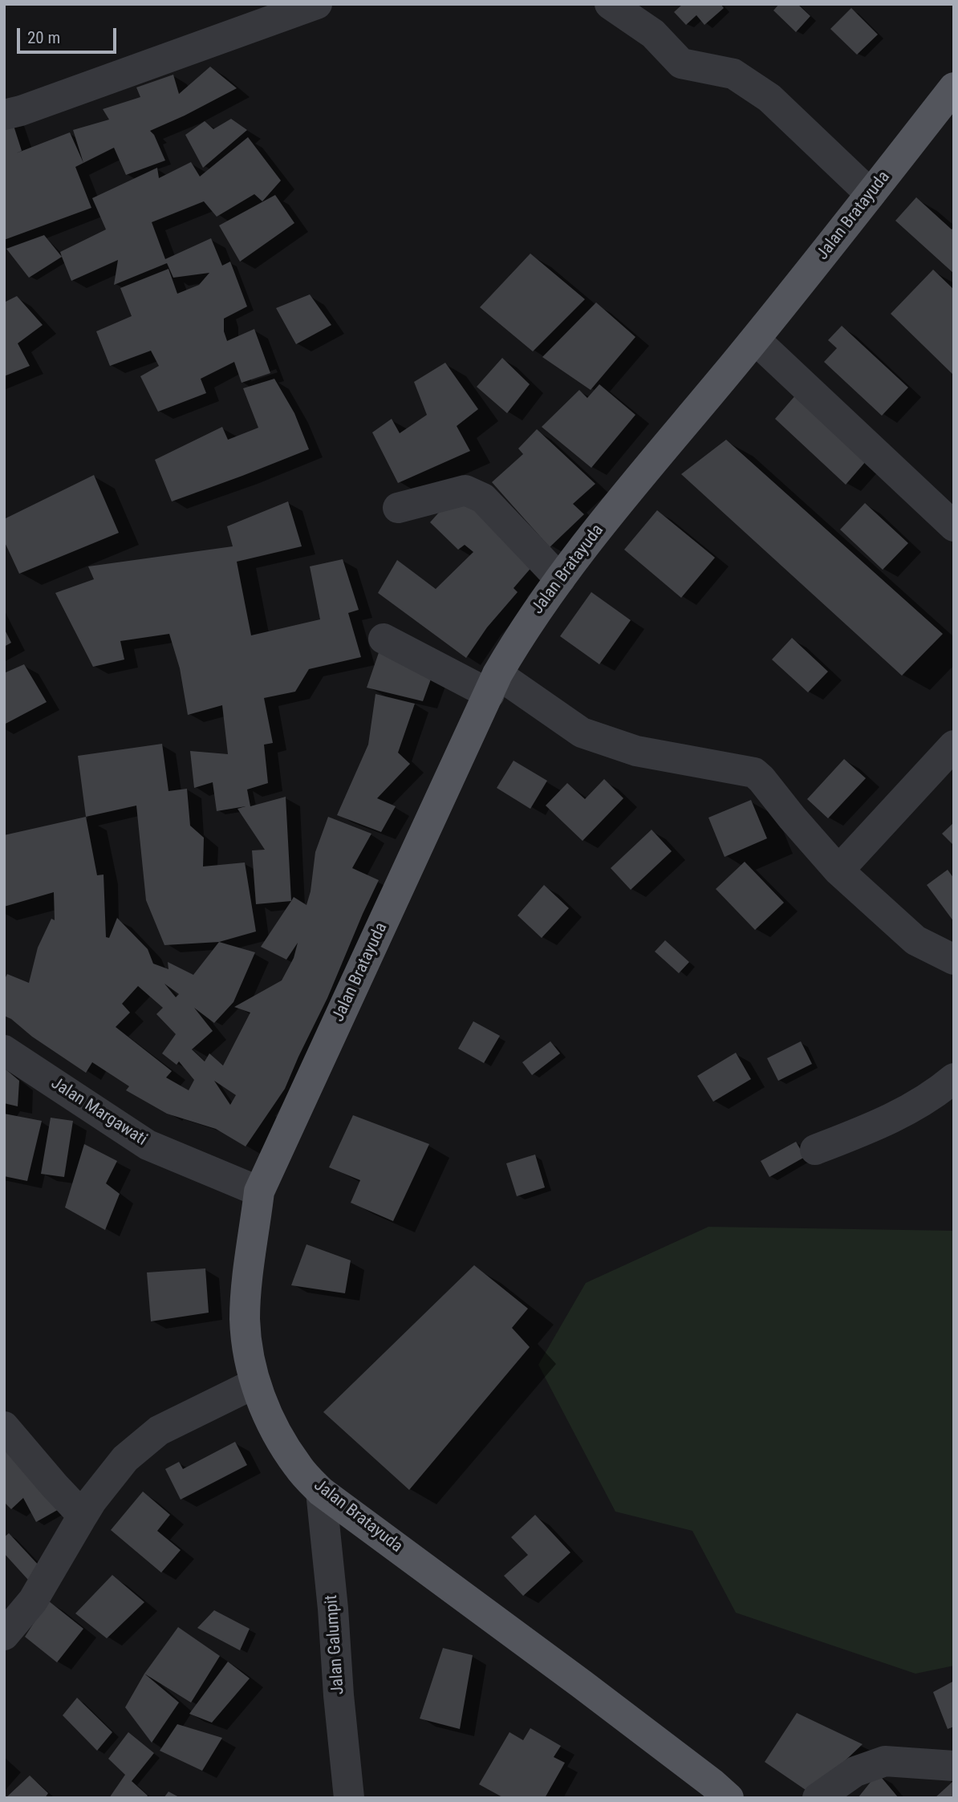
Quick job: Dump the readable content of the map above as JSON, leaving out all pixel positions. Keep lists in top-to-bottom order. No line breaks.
{"streets":{"main road":["Jalan Bratayuda"],"street":["Jalan Margawati","Jalan Galumpit"]},"crossings":[["Jalan Bratayuda","Jalan Margawati"],["Jalan Bratayuda","Jalan Galumpit"]],"scale_bar":"20 m"}
